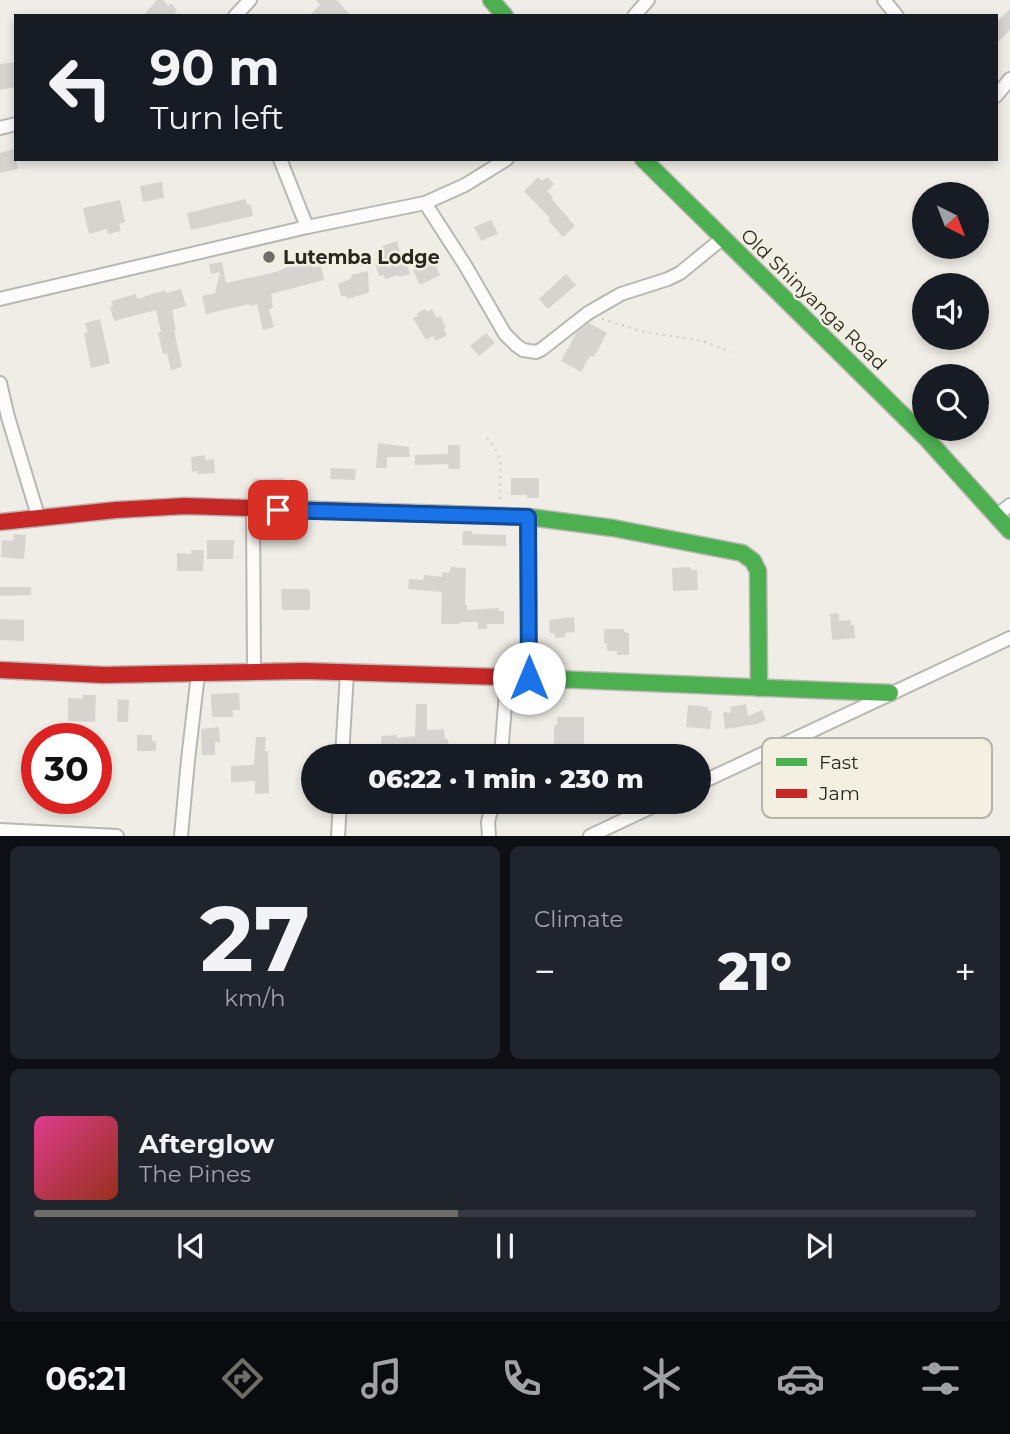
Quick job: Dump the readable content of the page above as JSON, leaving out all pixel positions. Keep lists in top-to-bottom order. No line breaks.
{"streets":{"street":["Old Shinyanga Road"]},"places":["Lutemba Lodge"],"legend":["Fast","Jam"],"north":"bottom right","page":{"turn":["90 m","Turn left"],"limit":"30","trip":"06:22 · 1 min · 230 m","tile":[["27","km/h"],"Climate"],"heat":["−","21°","+"],"song":["Afterglow","The Pines"],"tabs":"06:21"}}
